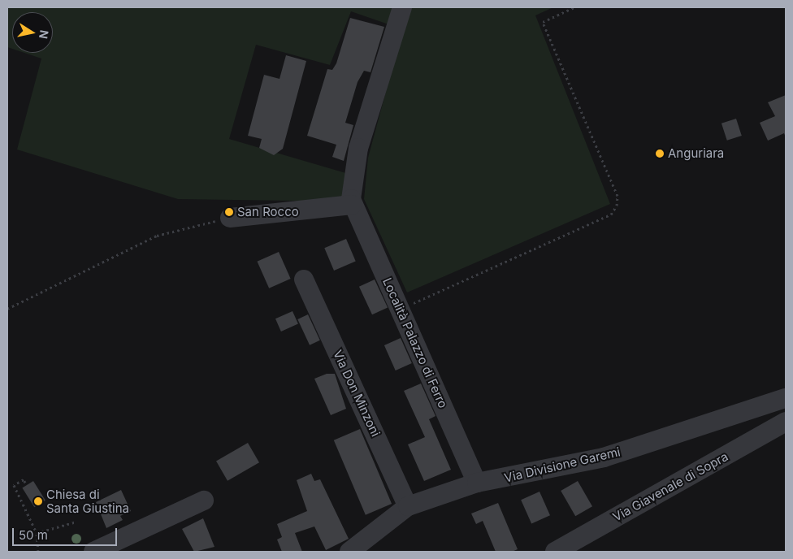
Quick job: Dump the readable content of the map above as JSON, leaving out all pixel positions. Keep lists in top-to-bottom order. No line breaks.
{"streets":{"street":["Località Palazzo di Ferro","Via Don Minzoni","Via Divisione Garemi","Via Giavenale di Sopra"]},"crossings":[["Località Palazzo di Ferro","Via Divisione Garemi"],["Via Don Minzoni","Via Divisione Garemi"]],"places":["Anguriara","San Rocco","Chiesa di Santa Giustina"],"scale_bar":"50 m","north":"right"}
